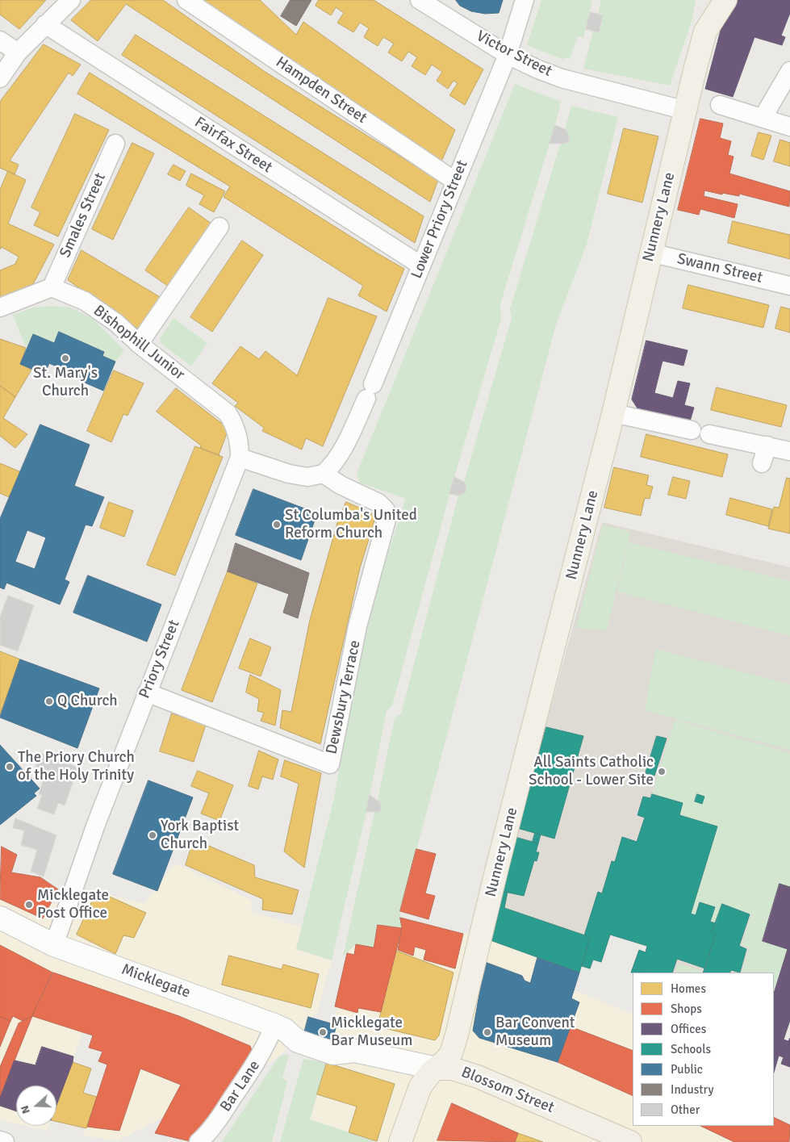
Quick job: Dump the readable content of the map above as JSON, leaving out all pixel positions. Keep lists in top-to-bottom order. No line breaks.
{"streets":{"main road":["Nunnery Lane","Blossom Street"],"street":["Victor Street","Hampden Street","Fairfax Street","Smales Street","Lower Priory Street","Swann Street","Bishophill Junior","Priory Street","Dewsbury Terrace","Micklegate","Bar Lane"]},"crossings":[["Victor Street","Nunnery Lane"],["Victor Street","Lower Priory Street"],["Hampden Street","Lower Priory Street"],["Fairfax Street","Lower Priory Street"],["Smales Street","Bishophill Junior"],["Nunnery Lane","Swann Street"],["Nunnery Lane","Blossom Street"],["Lower Priory Street","Dewsbury Terrace"],["Bishophill Junior","Priory Street"],["Priory Street","Dewsbury Terrace"],["Priory Street","Micklegate"],["Micklegate","Bar Lane"],["Micklegate","Blossom Street"]],"places":["St. Mary's Church","St Columba's United Reform Church","Q Church","The Priory Church of the Holy Trinity","All Saints Catholic School - Lower Site","York Baptist Church","Micklegate Post Office","Micklegate Bar Museum","Bar Convent Museum"],"legend":["Homes","Shops","Offices","Schools","Public","Industry","Other"],"north":"left"}
